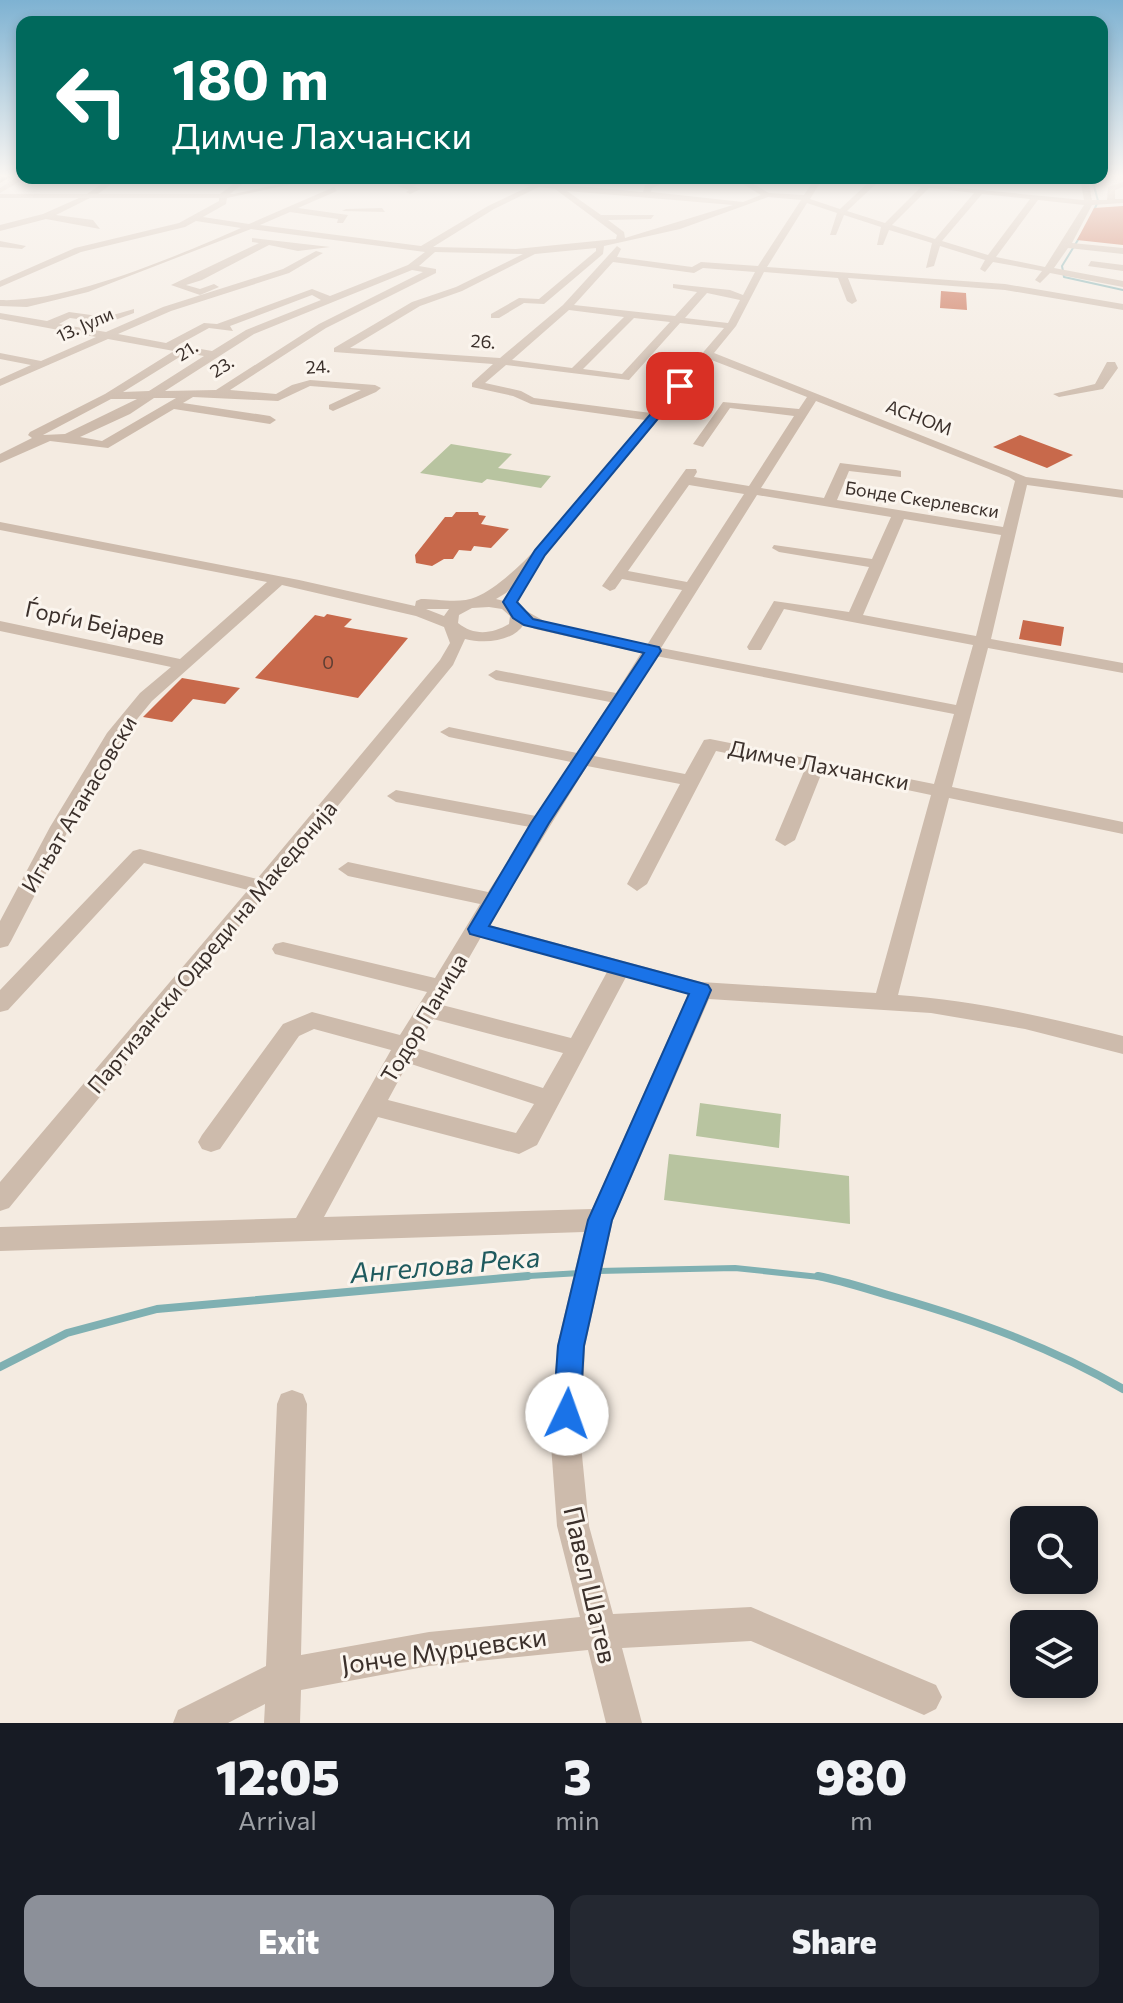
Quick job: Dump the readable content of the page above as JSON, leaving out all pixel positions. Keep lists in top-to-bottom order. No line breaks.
{"streets":{"street":["13. Јули","26.","21.","23.","24.","АСНОМ","Бонде Скерлевски","Ѓорѓи Бејарев","Димче Лахчански","Игњат Атанасовски","Партизански Одреди на Македонија","Тодор Паница","Павел Шатев","Јонче Мурџевски"]},"crossings":[["21.","23."],["23.","24."],["АСНОМ","Димче Лахчански"],["АСНОМ","Тодор Паница"],["Бонде Скерлевски","Димче Лахчански"],["Бонде Скерлевски","Тодор Паница"],["Ѓорѓи Бејарев","Игњат Атанасовски"],["Павел Шатев","Јонче Мурџевски"]],"water":["Ангелова Река"],"house_numbers":["0"],"page":{"turn":["180 m","Димче Лахчански"],"eta":["12:05","Arrival","3","min","980","m"],"buttons":["Exit","Share"]}}
